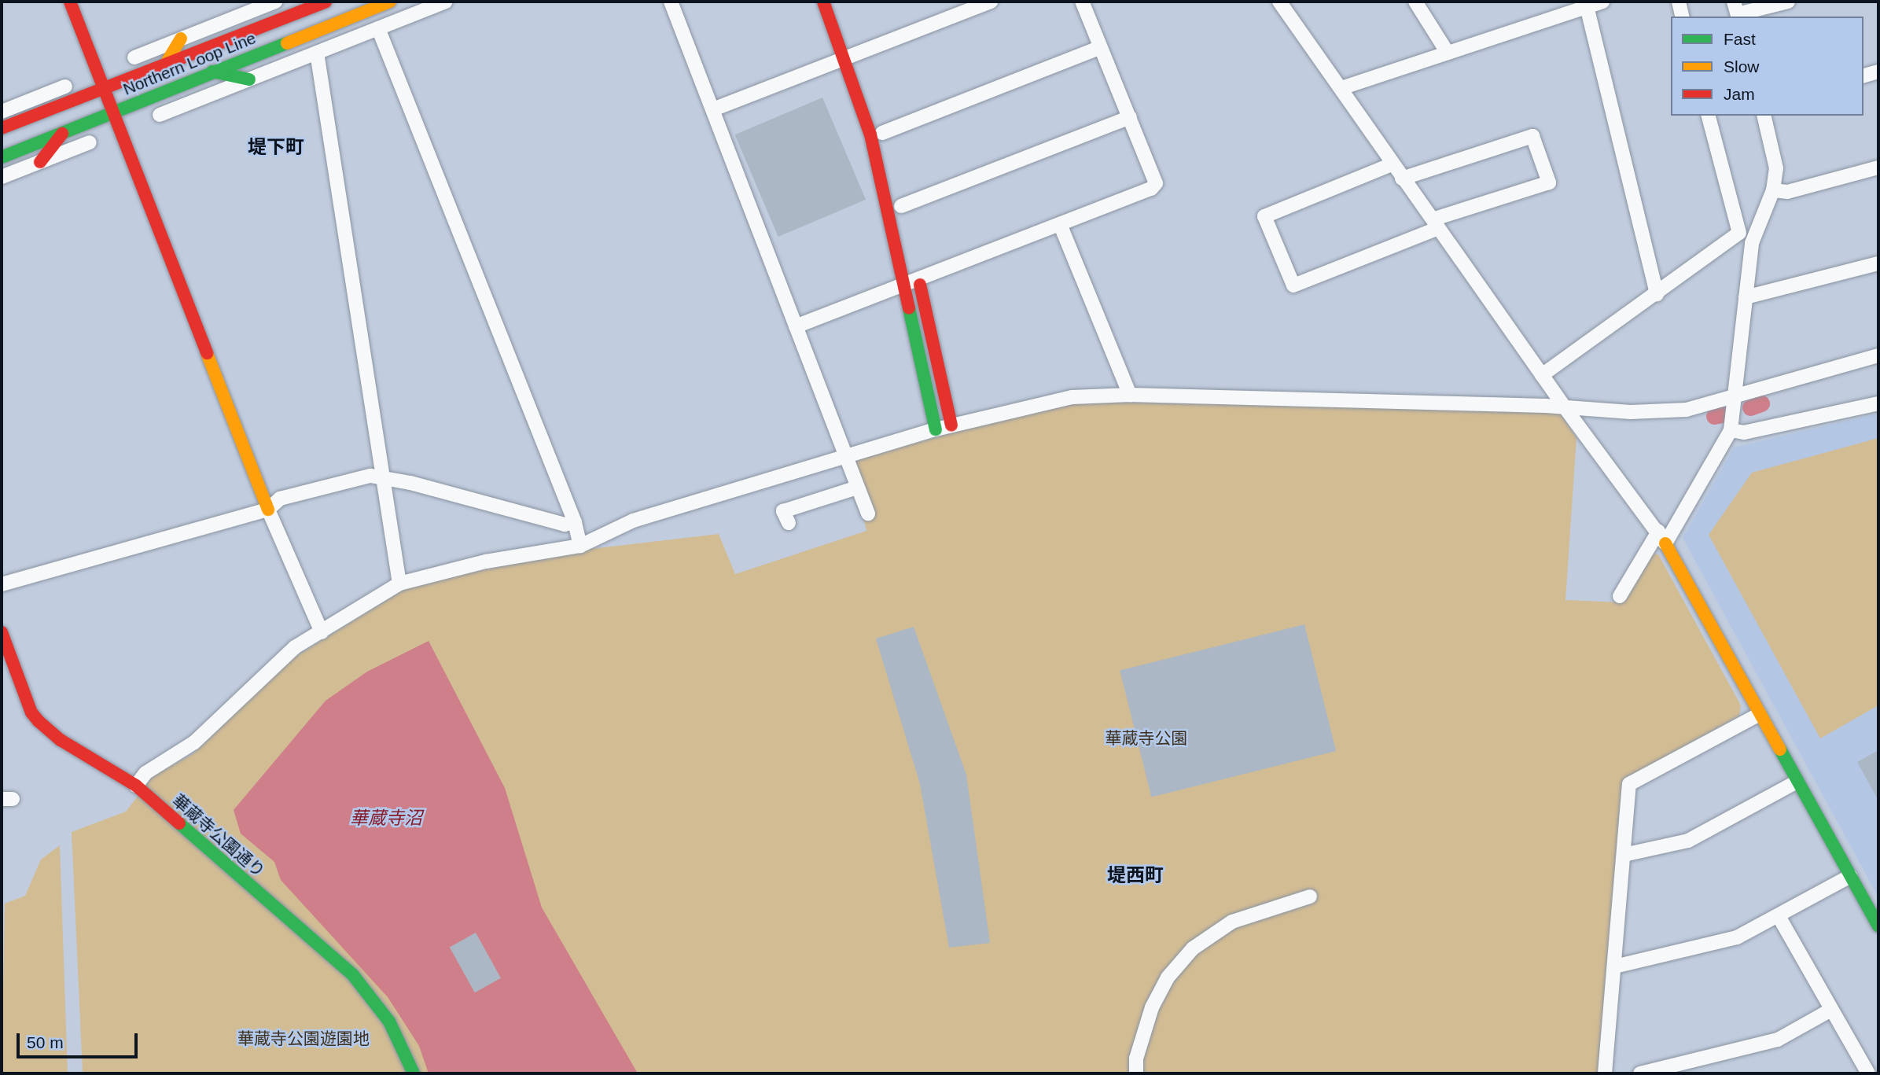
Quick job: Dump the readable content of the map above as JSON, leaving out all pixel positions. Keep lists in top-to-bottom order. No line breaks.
{"streets":{"street":["Northern Loop Line","華蔵寺公園通り"]},"districts":["堤下町","堤西町"],"water":["華蔵寺沼"],"parks":["華蔵寺公園","華蔵寺公園遊園地"],"legend":["Fast","Slow","Jam"],"scale_bar":"50 m"}
